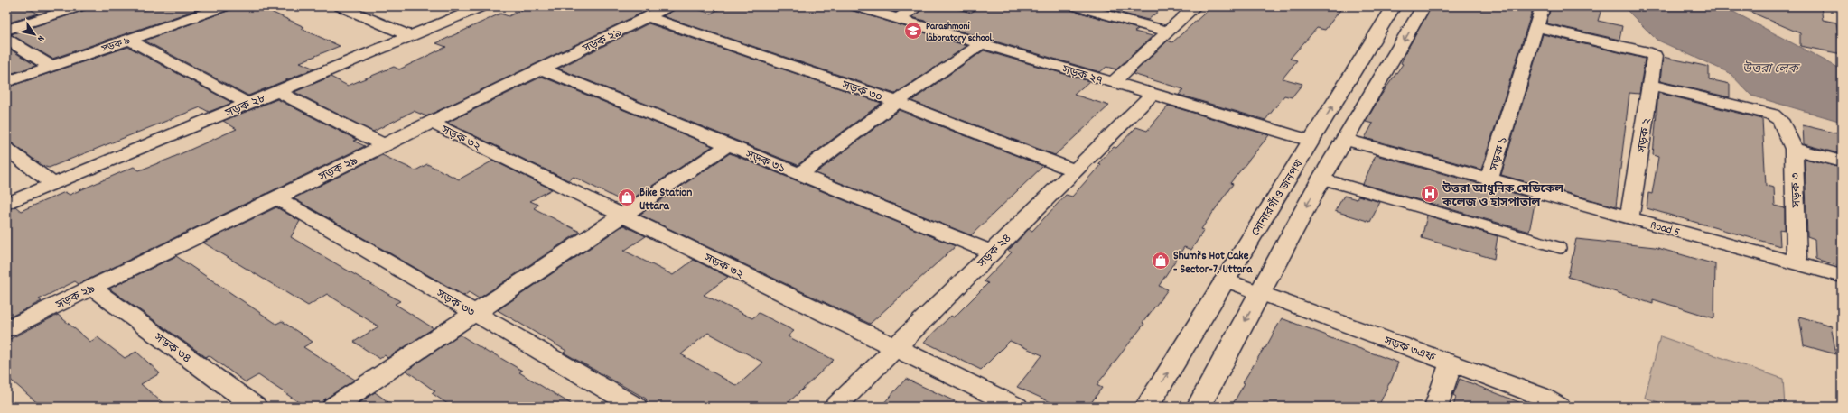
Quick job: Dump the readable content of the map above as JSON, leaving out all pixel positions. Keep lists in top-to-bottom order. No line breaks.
{"streets":{"main road":["সোনারগাঁও জনপথ"],"street":["সড়ক ২৯","সড়ক ৯","সড়ক ২৭","সড়ক ৩০","সড়ক ২৮","সড়ক ২","সড়ক ৩২","সড়ক ১","সড়ক ৩১","সড়ক ৩","Road 5","সড়ক ২৪","সড়ক ৩৩","সড়ক ৩৪","সড়ক ৩এফ"]},"crossings":[["সড়ক ২৯","সড়ক ৩০"],["সড়ক ২৯","সড়ক ৩২"],["সড়ক ২৯","সড়ক ৩১"],["সড়ক ২৯","সড়ক ৩৩"],["সড়ক ২৯","সড়ক ৩৪"],["সড়ক ২৭","সোনারগাঁও জনপথ"],["সড়ক ২৭","সড়ক ২৪"],["সড়ক ৩০","সড়ক ২৪"],["সড়ক ২","সড়ক ১"],["সড়ক ২","সড়ক ৩"],["সড়ক ২","Road 5"],["সড়ক ৩২","সড়ক ২৪"],["সড়ক ১","Road 5"],["সড়ক ৩১","সড়ক ২৪"],["সড়ক ৩","Road 5"],["সোনারগাঁও জনপথ","সড়ক ৩এফ"]],"water":["উত্তরা লেক"],"places":{"school or university":["Parashmoni laboratory school."],"hospital":["উত্তরা আধুনিক মেডিকেল কলেজ ও হাসপাতাল"],"shop":["Bike Station Uttara","Shumi's Hot Cake - Sector-7, Uttara"]},"north":"bottom right"}
